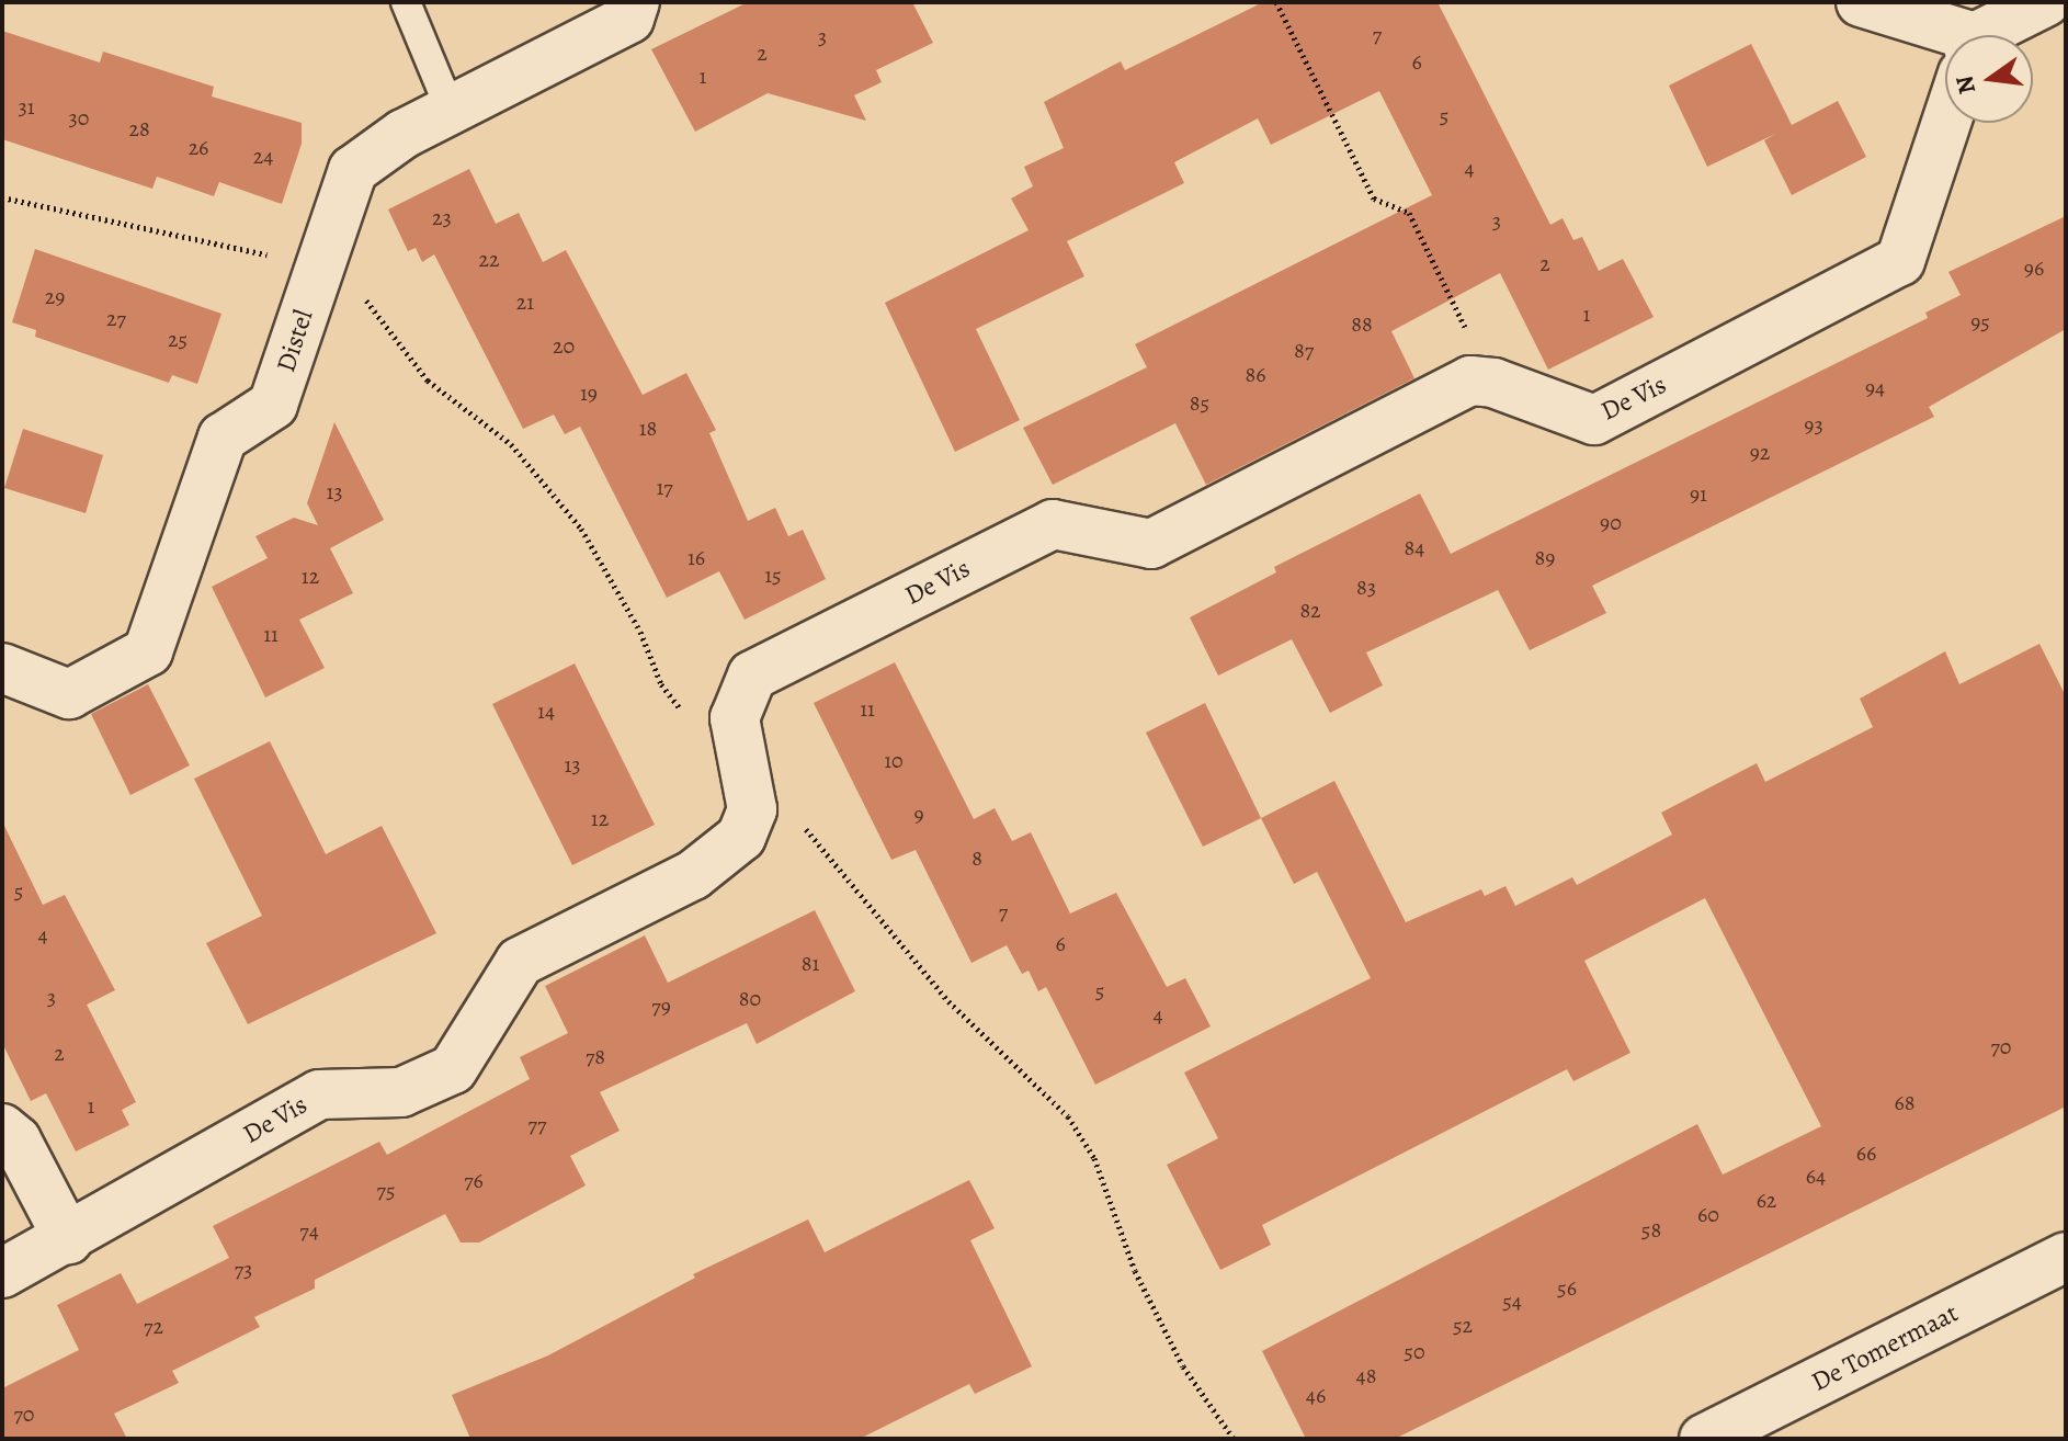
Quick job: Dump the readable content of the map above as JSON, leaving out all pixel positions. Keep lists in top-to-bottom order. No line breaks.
{"streets":{"street":["Distel","De Vis","De Tomermaat"]},"house_numbers":["7","3","2","6","1","31","5","30","28","26","24","4","23","3","22","2","96","29","21","1","27","95","88","25","20","87","86","94","19","85","93","18","92","17","13","91","90","84","16","89","15","12","83","82","11","11","14","10","13","9","12","8","5","7","4","6","81","5","3","80","79","4","70","2","78","68","1","77","66","64","76","75","62","60","58","74","73","56","54","52","72","50","48","46","70"],"north":"left"}
